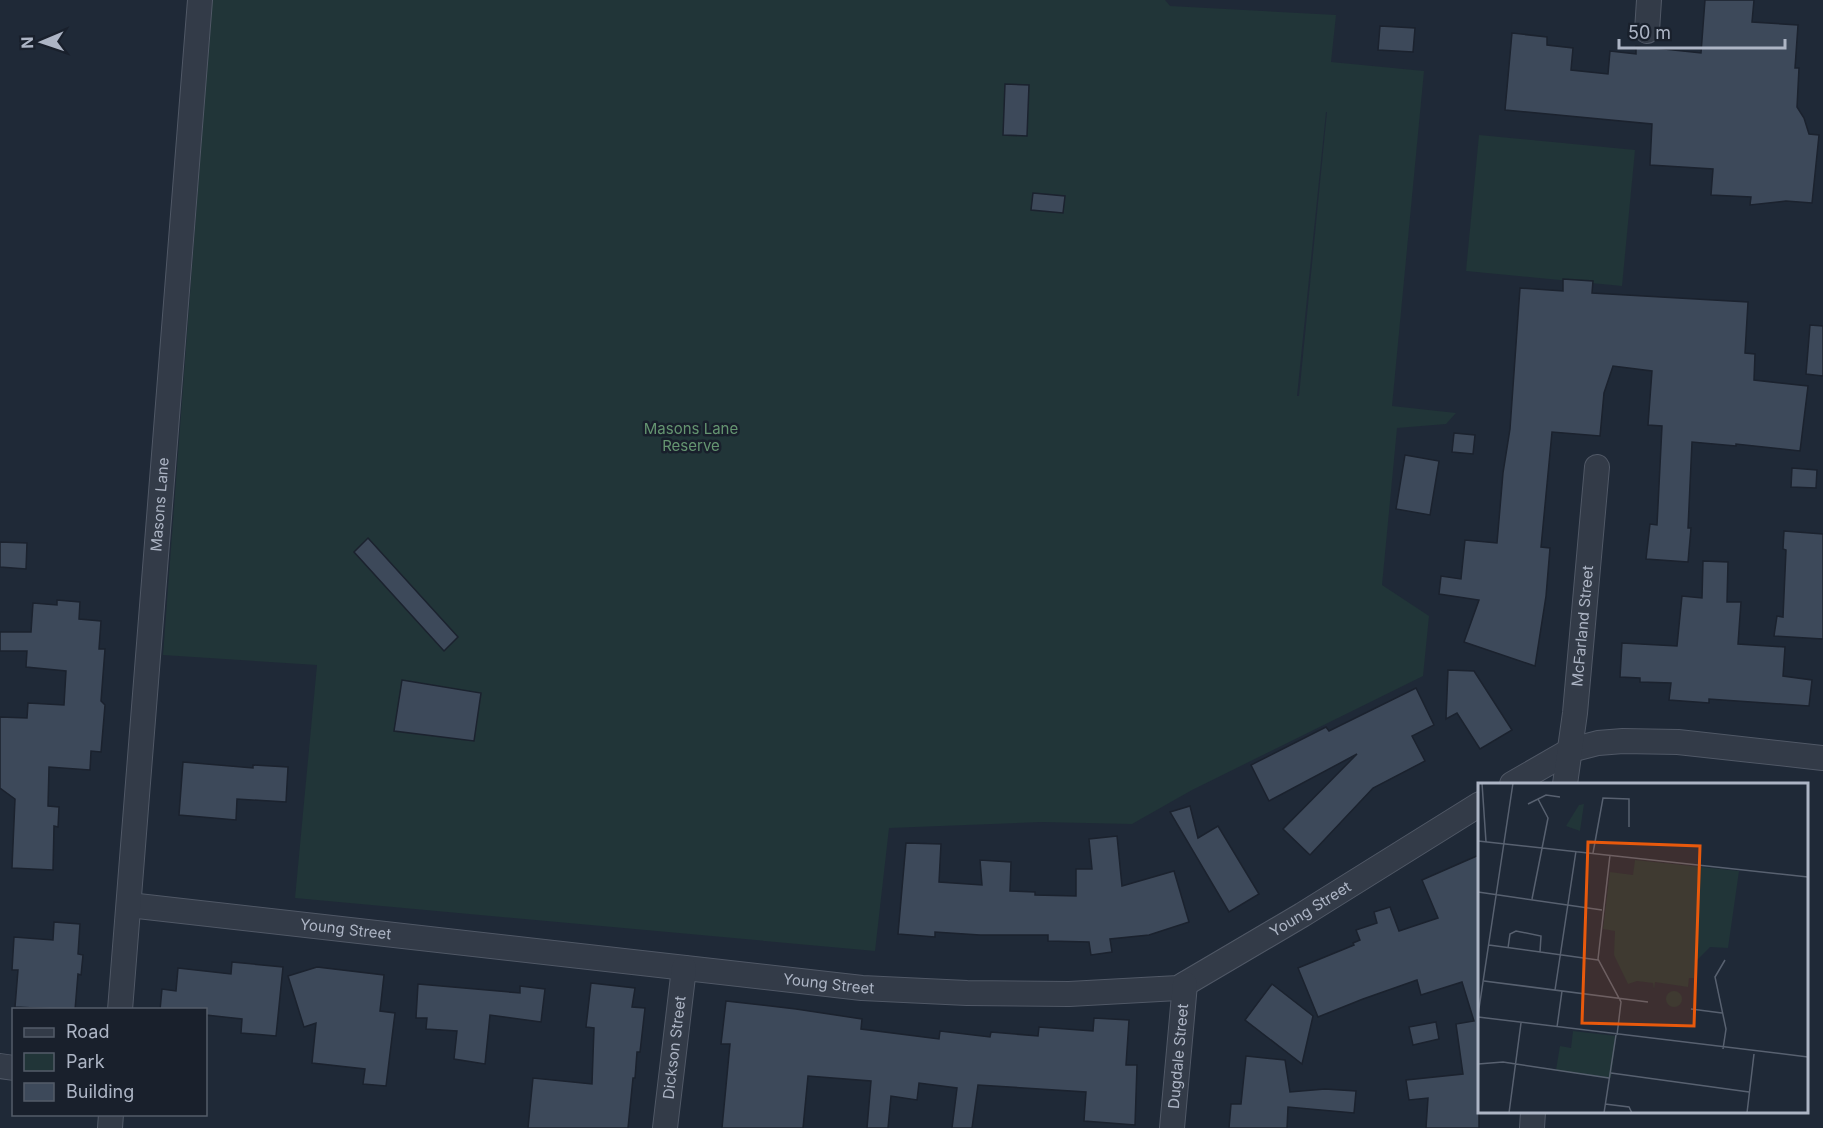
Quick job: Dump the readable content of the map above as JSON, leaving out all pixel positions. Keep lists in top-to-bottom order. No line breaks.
{"streets":{"street":["Masons Lane","McFarland Street","Young Street","Dickson Street","Dugdale Street"]},"crossings":[["Masons Lane","Young Street"],["Young Street","Dickson Street"],["Young Street","Dugdale Street"]],"parks":["Masons Lane Reserve"],"legend":["Road","Park","Building"],"scale_bar":"50 m","north":"left"}
